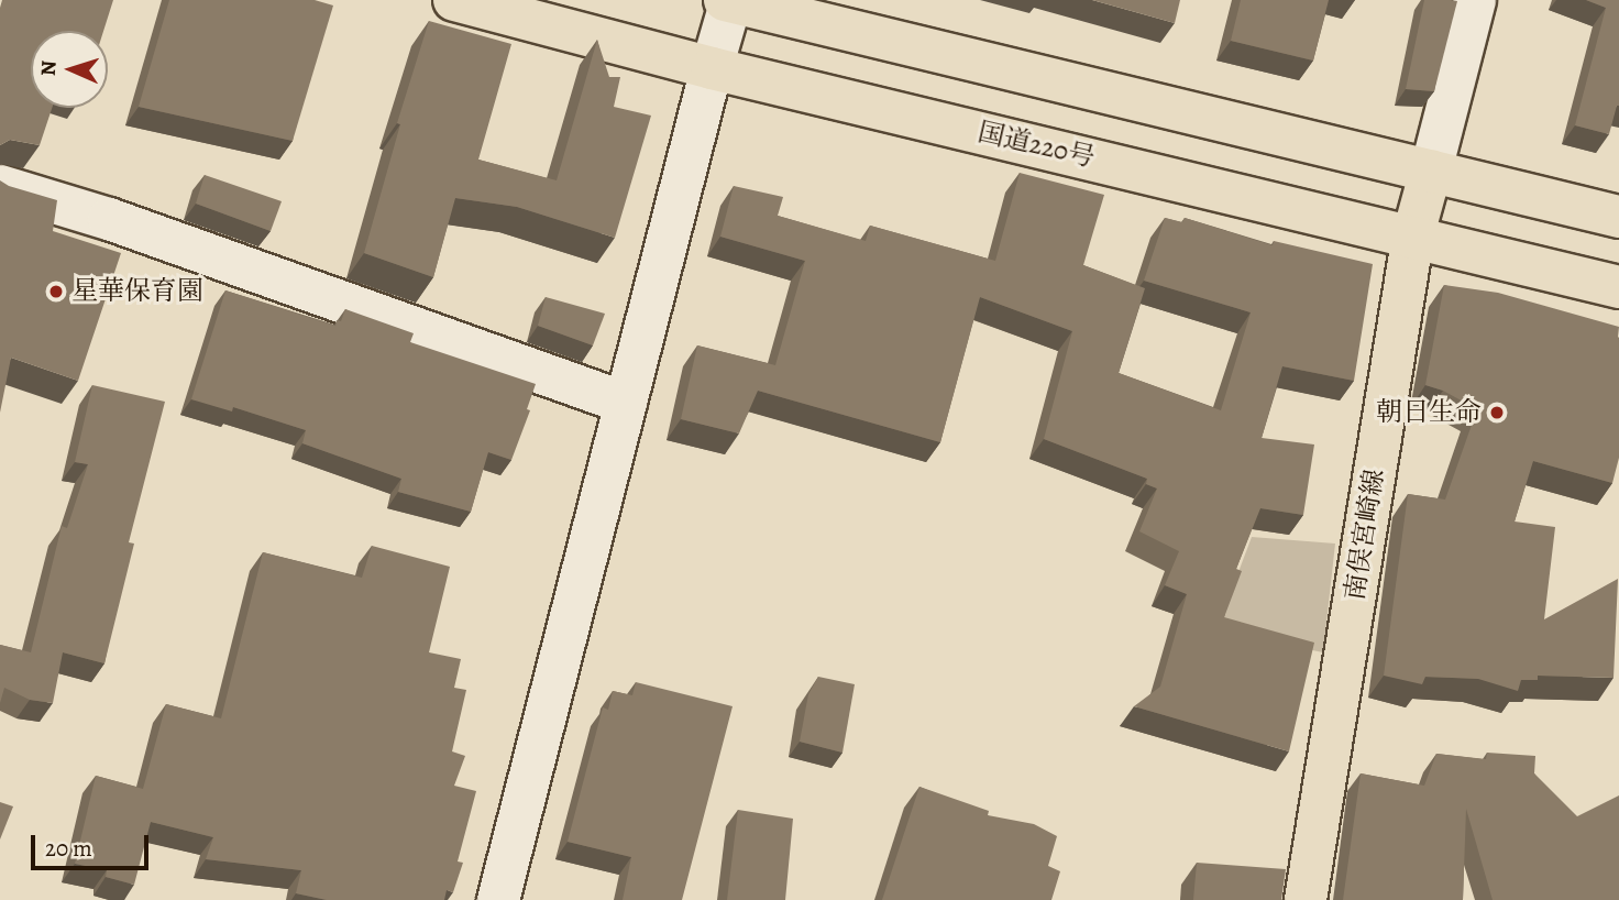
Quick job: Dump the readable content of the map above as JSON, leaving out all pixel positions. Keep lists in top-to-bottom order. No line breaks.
{"streets":{"main road":["国道220号","南俣宮崎線"]},"crossings":[["国道220号","南俣宮崎線"]],"places":["星華保育園","朝日生命"],"scale_bar":"20 m","north":"left"}
